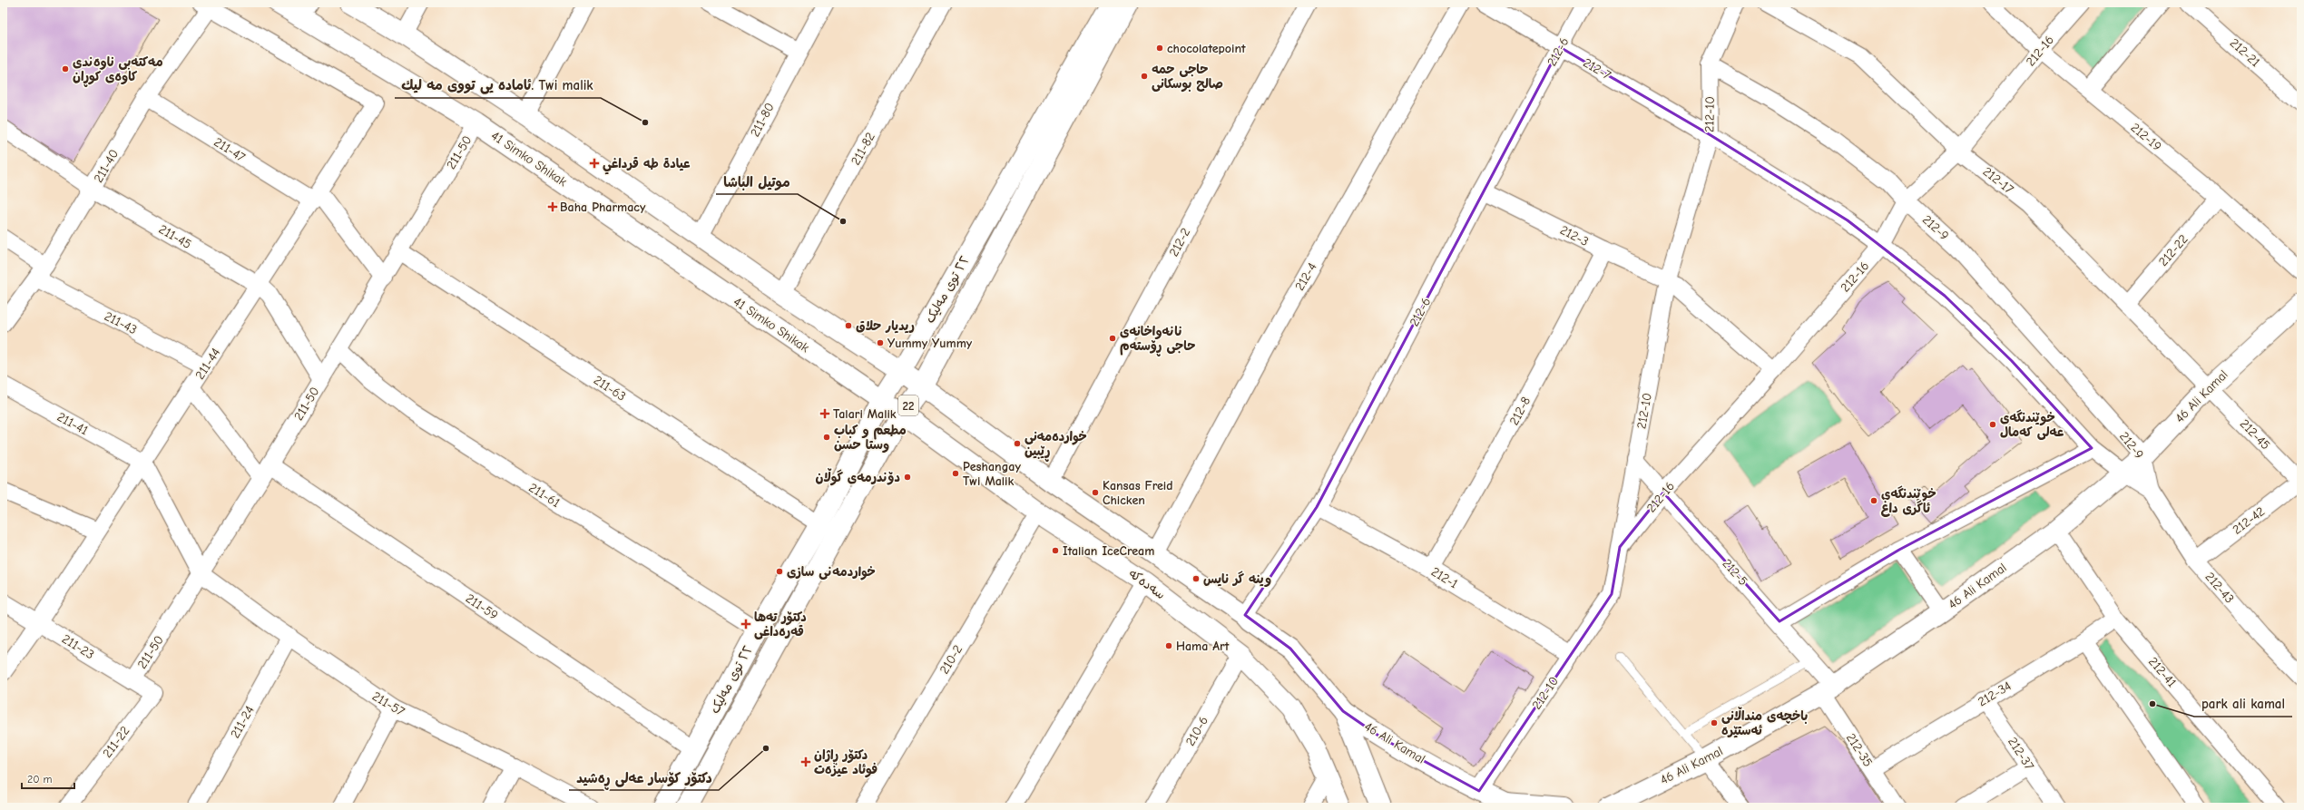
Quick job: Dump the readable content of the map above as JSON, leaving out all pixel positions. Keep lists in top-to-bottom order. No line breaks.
{"streets":{"main road":["41 Simko Shikak","٢٢ توی مەلیک","46 Ali Kamal","22","سەدەکە"],"street":["212-16","212-6","212-21","212-7","212-10","211-80","212-19","211-82","211-47","211-50","211-40","212-17","212-9","212-3","211-45","212-2","212-22","212-4","211-43","211-44","211-63","212-8","211-41","212-45","211-61","212-42","212-5","212-1","212-43","211-59","211-23","210-2","212-41","212-34","211-57","211-24","210-6","211-22","212-35","212-37"]},"crossings":[["212-16","212-10"],["212-16","212-19"],["212-16","212-17"],["212-16","212-9"],["212-16","212-5"],["212-6","212-7"],["212-6","212-3"],["212-6","212-1"],["212-7","212-10"],["212-7","212-9"],["212-10","212-9"],["212-10","212-3"],["212-10","46 Ali Kamal"],["212-10","212-5"],["212-10","212-1"],["212-19","212-22"],["211-47","211-40"],["211-47","211-44"],["211-50","41 Simko Shikak"],["211-50","211-45"],["211-50","211-63"],["211-50","211-61"],["211-50","211-59"],["211-50","211-23"],["211-50","211-57"],["41 Simko Shikak","٢٢ توی مەلیک"],["41 Simko Shikak","سەدەکە"],["211-40","211-45"],["211-40","211-43"],["211-40","211-44"],["212-17","212-22"],["212-17","46 Ali Kamal"],["212-17","212-45"],["212-9","46 Ali Kamal"],["212-9","212-43"],["212-3","212-8"],["211-45","211-44"],["٢٢ توی مەلیک","211-63"],["٢٢ توی مەلیک","211-61"],["٢٢ توی مەلیک","سەدەکە"],["٢٢ توی مەلیک","211-59"],["211-43","211-44"],["211-44","211-41"],["211-44","211-23"],["46 Ali Kamal","212-45"],["46 Ali Kamal","212-5"],["46 Ali Kamal","212-41"],["46 Ali Kamal","212-35"],["212-8","212-1"],["212-45","212-42"],["212-42","212-43"],["212-5","212-35"],["سەدەکە","210-2"],["سەدەکە","210-6"],["211-23","211-22"],["212-41","212-34"],["212-34","212-35"],["212-34","212-37"],["211-57","211-24"]],"places":{"other":["chocolatepoint","مەکتەبی ناوەندی کاوەی کوڕان","حاجی حمه صالح بوسکانی","ئاماده يى تووى مه ليك. Twi malik","موتيل الباشا","ریدیار حلاق","نانە‌واخانە‌ی حاجی ڕۆستە‌م","Yummy Yummy","خوێندنگەی عەلی کەمال","مطعم و کباب وستا حسن","خواردە‌مە‌نی ڕێبین","Peshangay Twi Malik","دۆندرمەی گوڵان","Kansas Freid Chicken","خوێندنگەی ئاگری داغ","Italian IceCream","خواردمەنی سازی","وینه گر نایس","Hama Art","park ali kamal","باخچەی منداڵانی ئەستێرە","دکتۆر کۆسار عەلی ڕەشید"],"health":["عيادة طه قرداغي","Baha Pharmacy","Talari Malik","دکتۆر تەها قەرەداغی","دکتۆر ڕاژان فوئاد عیزەت"]},"scale_bar":"20 m"}
